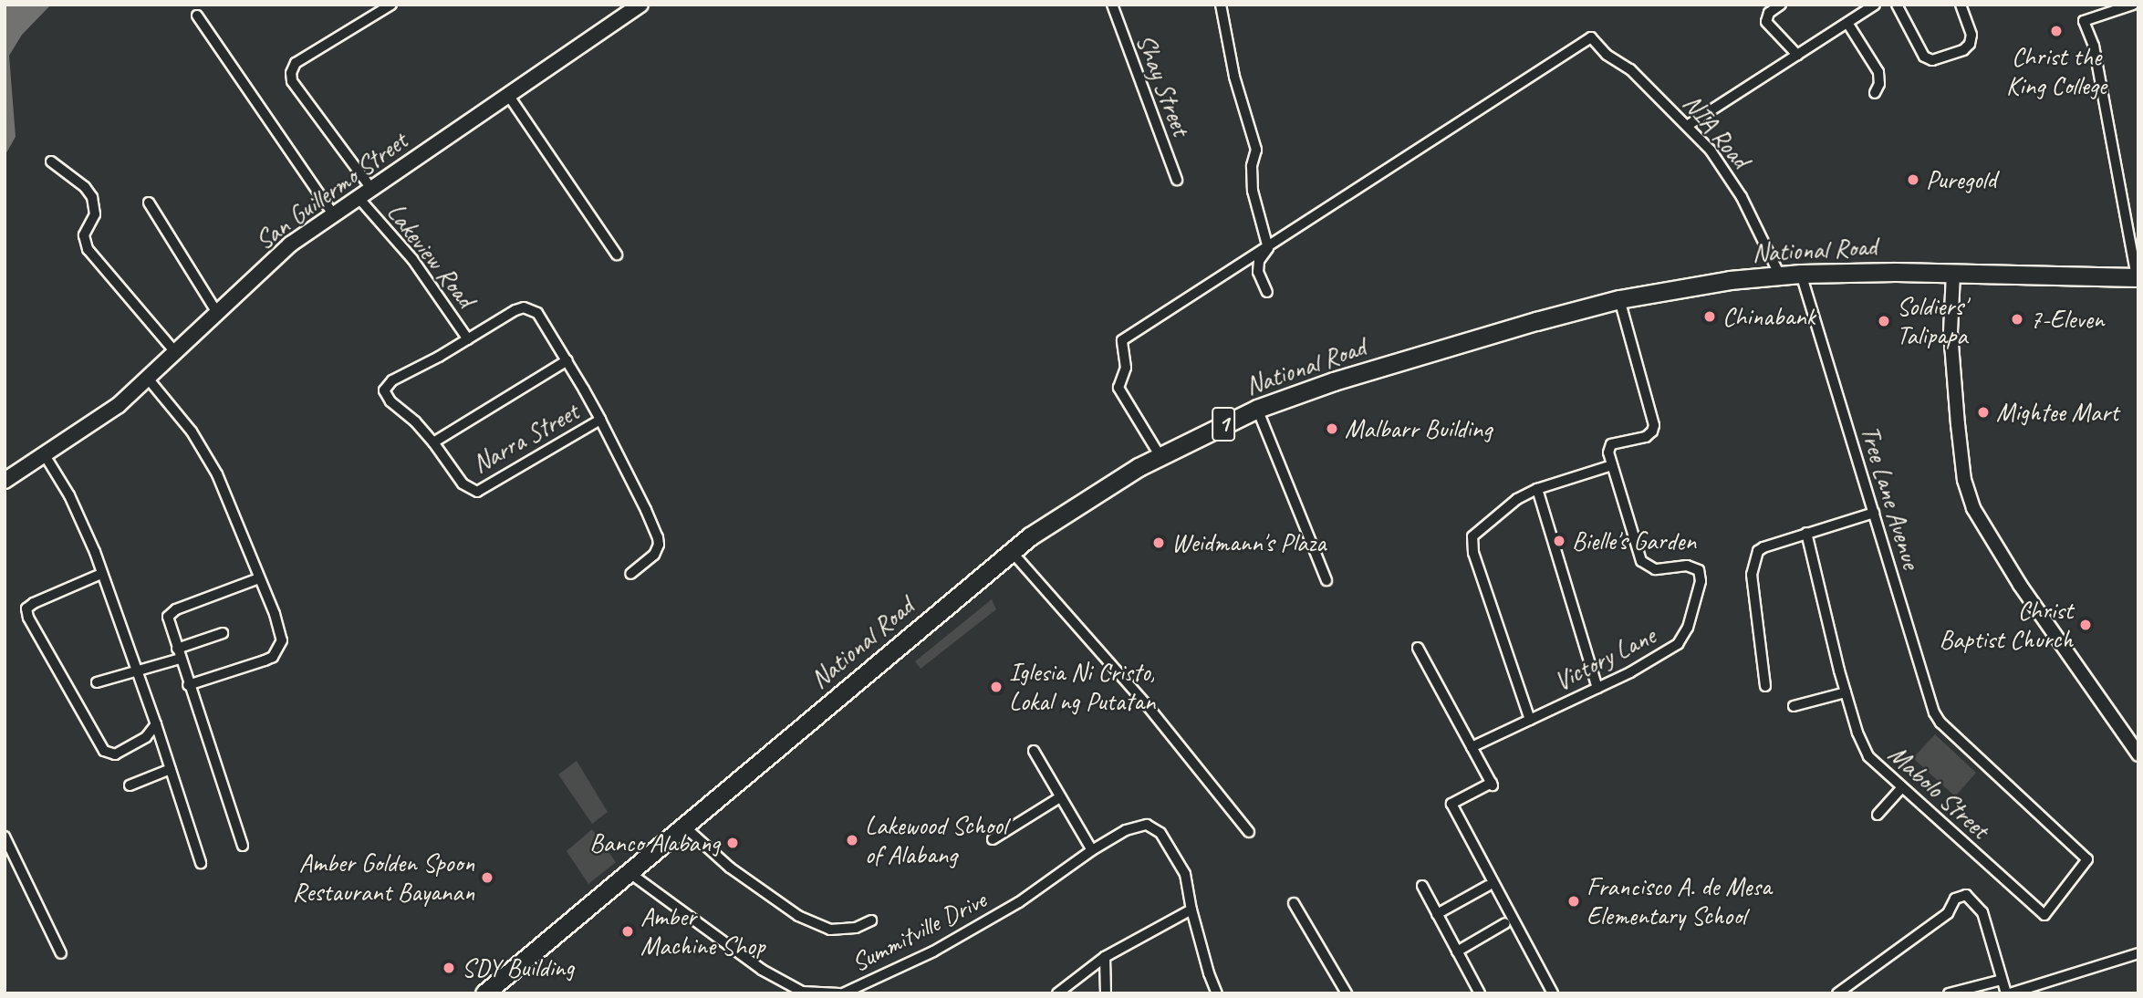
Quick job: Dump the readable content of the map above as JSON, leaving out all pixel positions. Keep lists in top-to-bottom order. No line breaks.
{"streets":{"highway":["National Road","1"],"main road":["San Guillermo Street"],"street":["Shay Street","NIA Road","Lakeview Road","Narra Street","Tree Lane Avenue","Victory Lane","Mabolo Street","Summitville Drive"]},"crossings":[["NIA Road","National Road"],["San Guillermo Street","Lakeview Road"],["National Road","Tree Lane Avenue"],["National Road","Summitville Drive"],["Tree Lane Avenue","Mabolo Street"]],"places":["Christ the King College","Puregold","Chinabank","7-Eleven","Soldiers' Talipapa","Mightee Mart","Malbarr Building","Bielle's Garden","Weidmann's Plaza","Christ Baptist Church","Iglesia Ni Cristo, Lokal ng Putatan","Lakewood School of Alabang","Banco Alabang","Amber Golden Spoon Restaurant Bayanan","Francisco A. de Mesa Elementary School","Amber Machine Shop","SDY Building"]}
